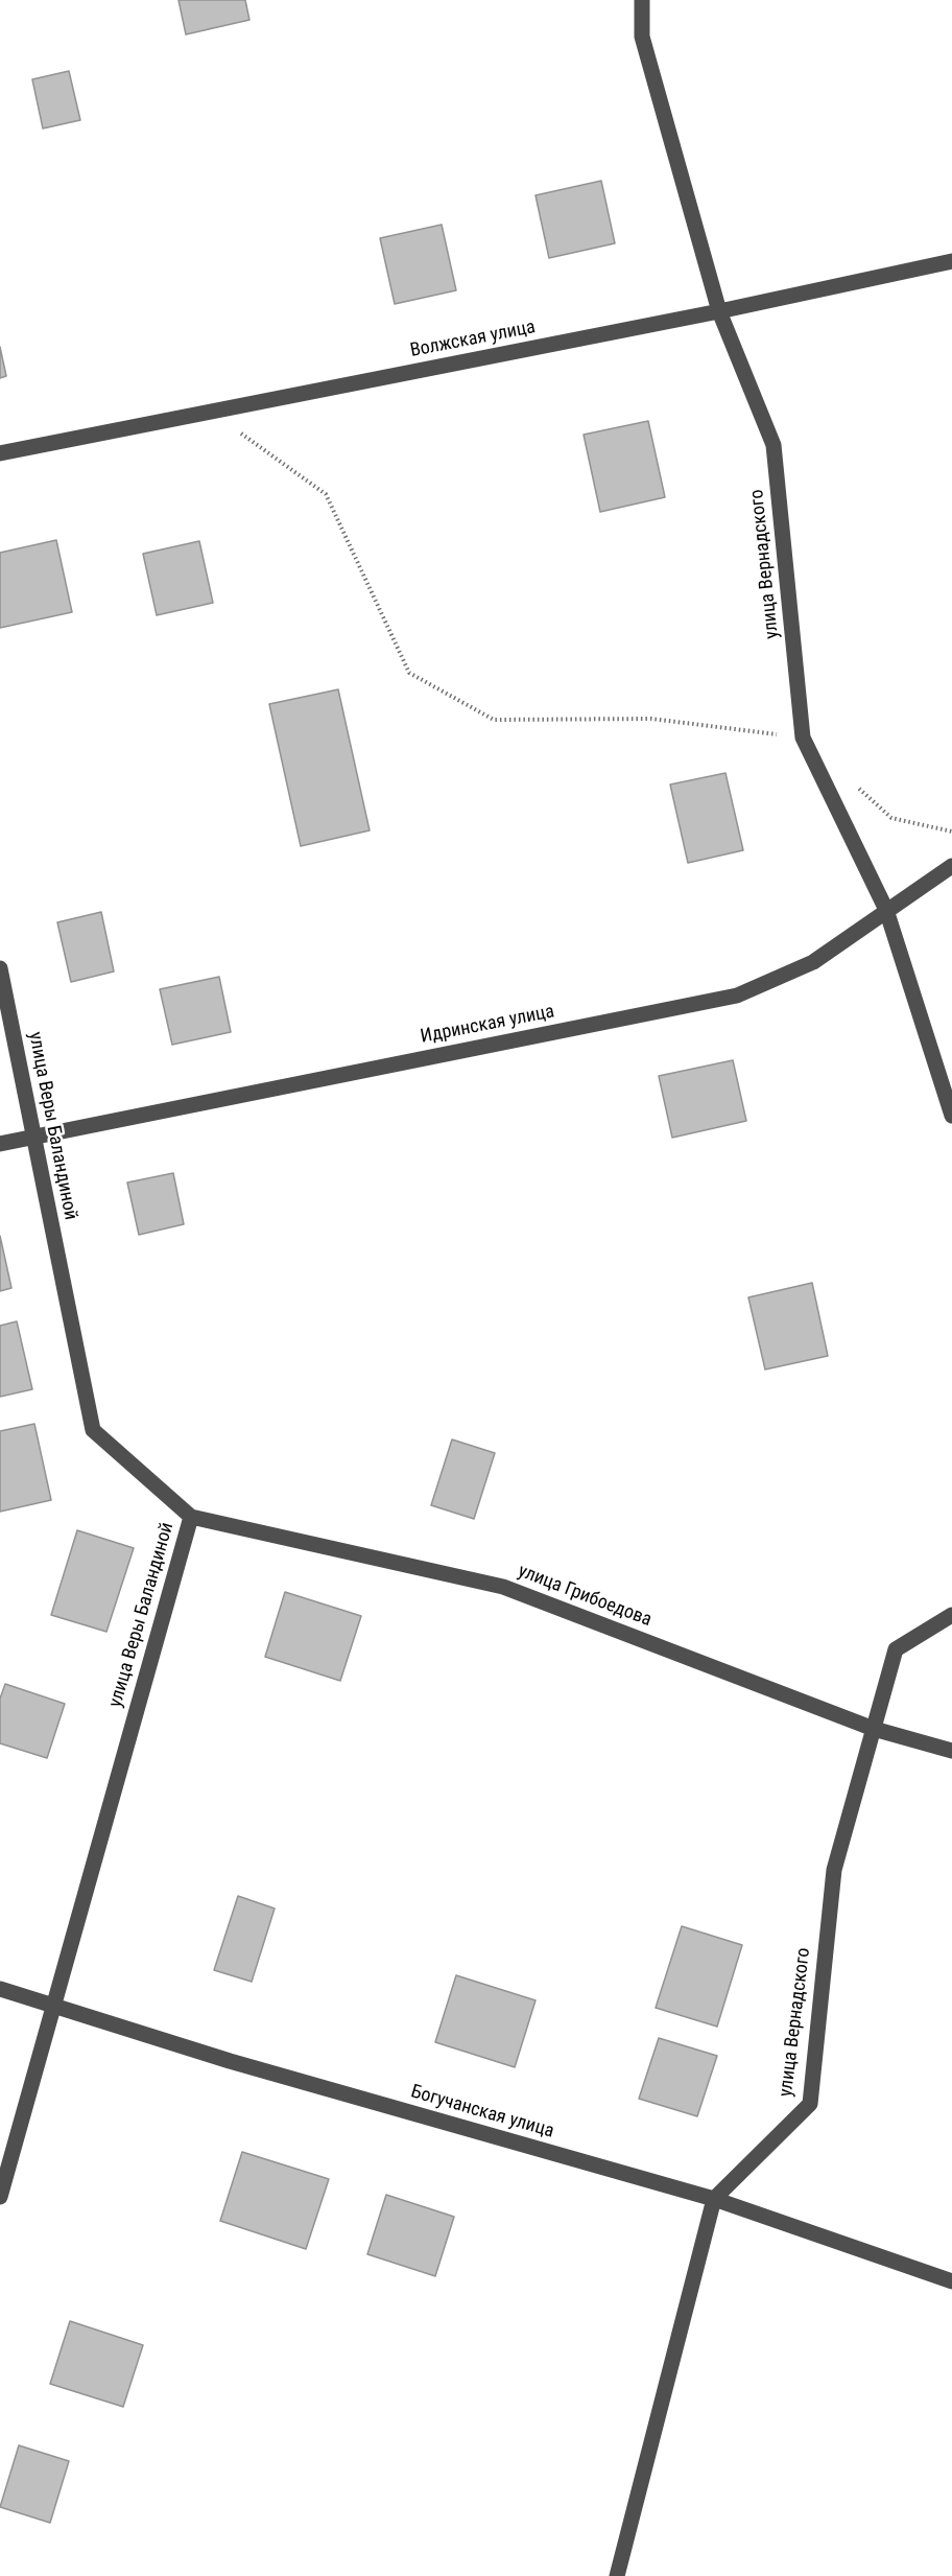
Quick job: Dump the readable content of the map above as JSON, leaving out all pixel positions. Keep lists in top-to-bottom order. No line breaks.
{"streets":{"street":["Волжская улица","улица Вернадского","Идринская улица","улица Веры Баландиной","улица Грибоедова","Богучанская улица"]},"crossings":[["Волжская улица","улица Вернадского"],["улица Вернадского","Идринская улица"],["улица Вернадского","улица Грибоедова"],["улица Вернадского","Богучанская улица"],["Идринская улица","улица Веры Баландиной"],["улица Веры Баландиной","улица Грибоедова"],["улица Веры Баландиной","Богучанская улица"]]}
